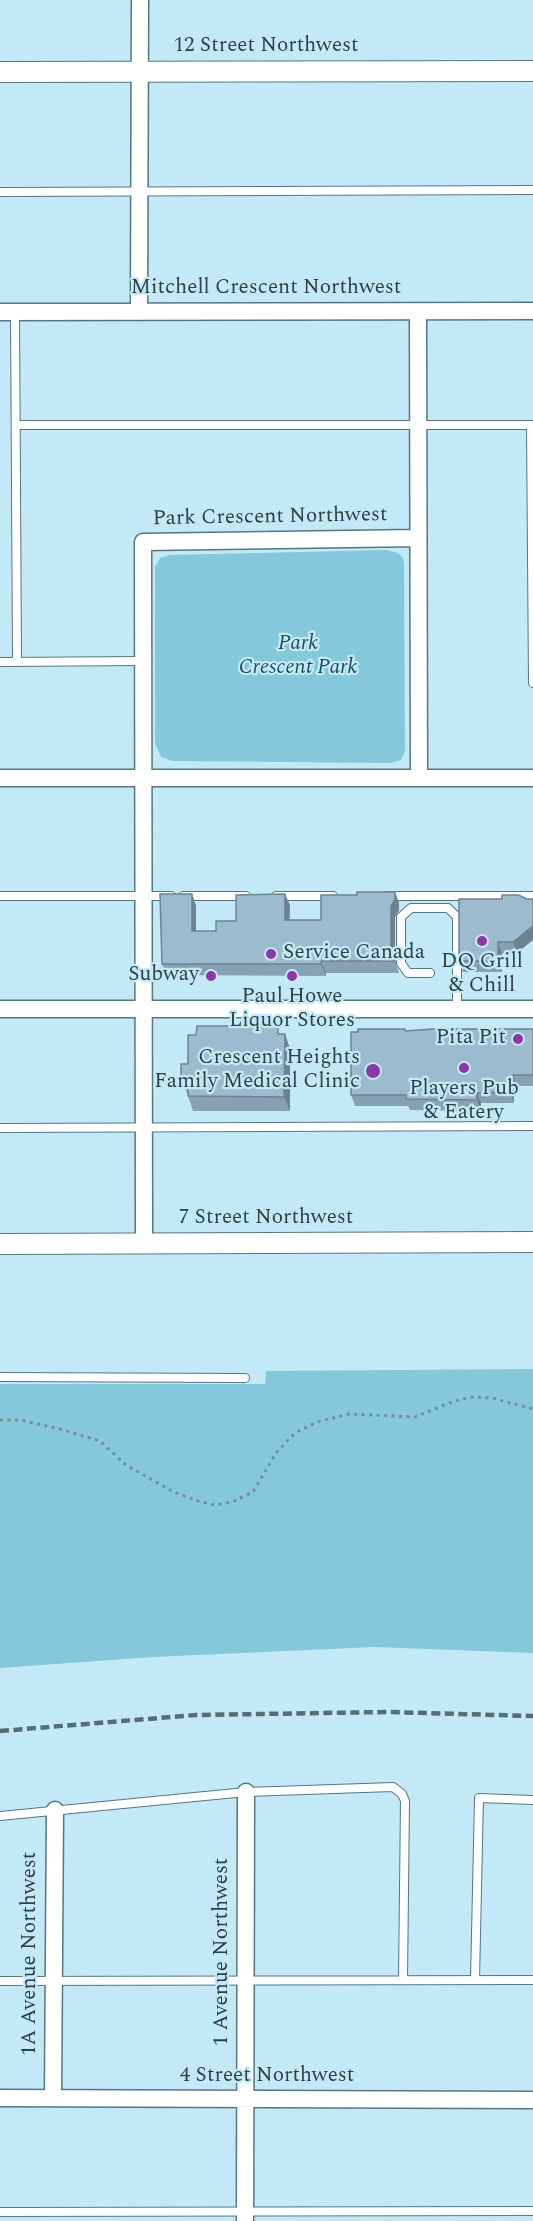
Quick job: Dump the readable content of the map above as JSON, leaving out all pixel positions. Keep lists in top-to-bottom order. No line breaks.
{"streets":{"street":["12 Street Northwest","Mitchell Crescent Northwest","Park Crescent Northwest","7 Street Northwest","1 Avenue Northwest","1A Avenue Northwest","4 Street Northwest"]},"crossings":[["Park Crescent Northwest","7 Street Northwest"],["1 Avenue Northwest","4 Street Northwest"],["1A Avenue Northwest","4 Street Northwest"]],"parks":["Park Crescent Park"],"places":["DQ Grill & Chill","Service Canada","Subway","Paul Howe Liquor Stores","Pita Pit","Players Pub & Eatery","Crescent Heights Family Medical Clinic"]}
